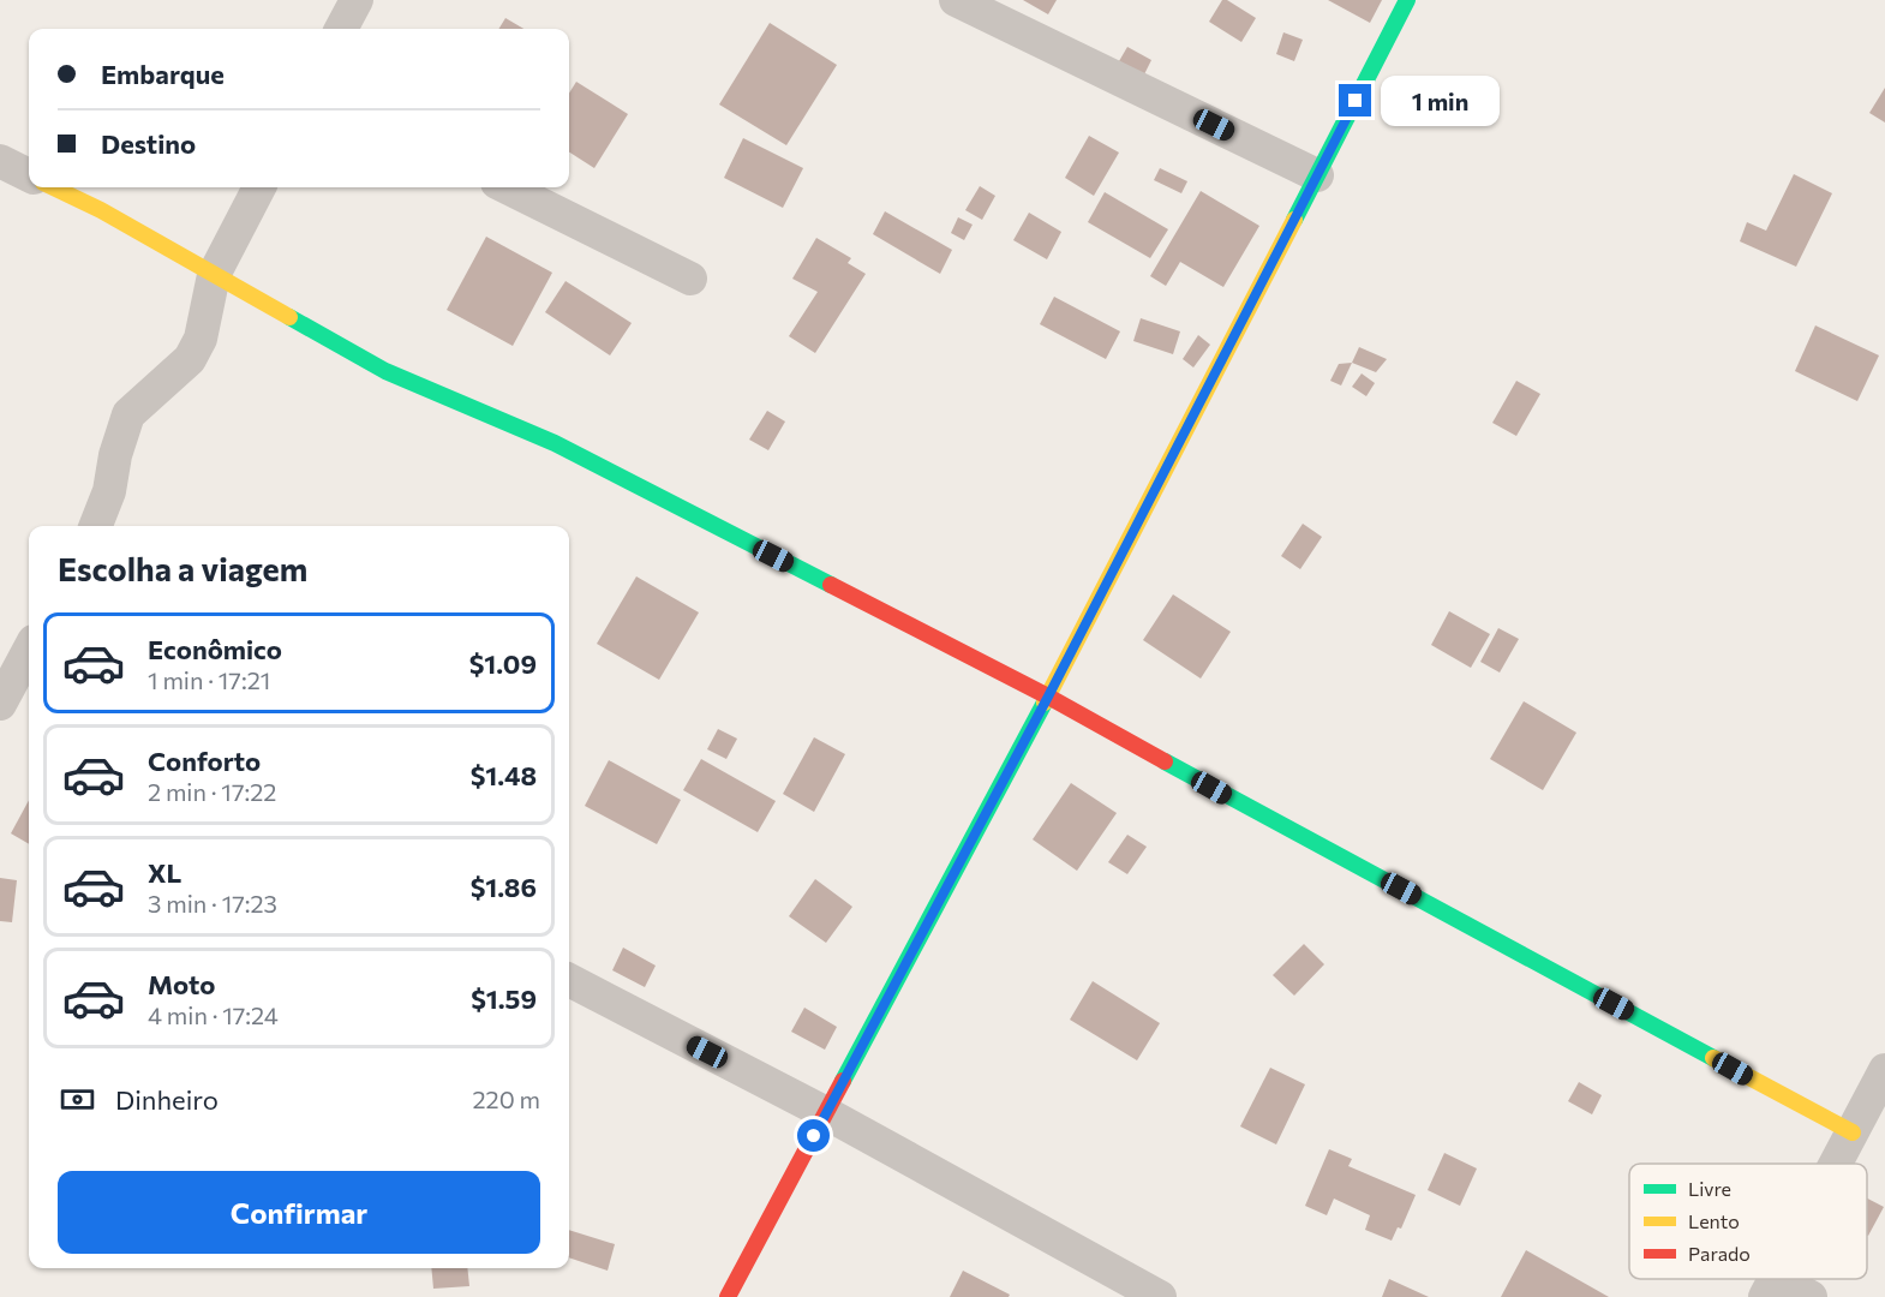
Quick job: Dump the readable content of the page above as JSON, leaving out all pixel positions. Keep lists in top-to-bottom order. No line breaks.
{"legend":["Livre","Lento","Parado"],"page":{"banner":["Embarque","Destino"],"bubble":"1 min","heading":"Escolha a viagem","list":[{"name":"Econômico","note":"1 min · 17:21","value":"$1.09"},{"name":"Conforto","note":"2 min · 17:22","value":"$1.48"},{"name":"XL","note":"3 min · 17:23","value":"$1.86"},{"name":"Moto","note":"4 min · 17:24","value":"$1.59"}],"pay":["Dinheiro","220 m"],"buttons":"Confirmar"}}
